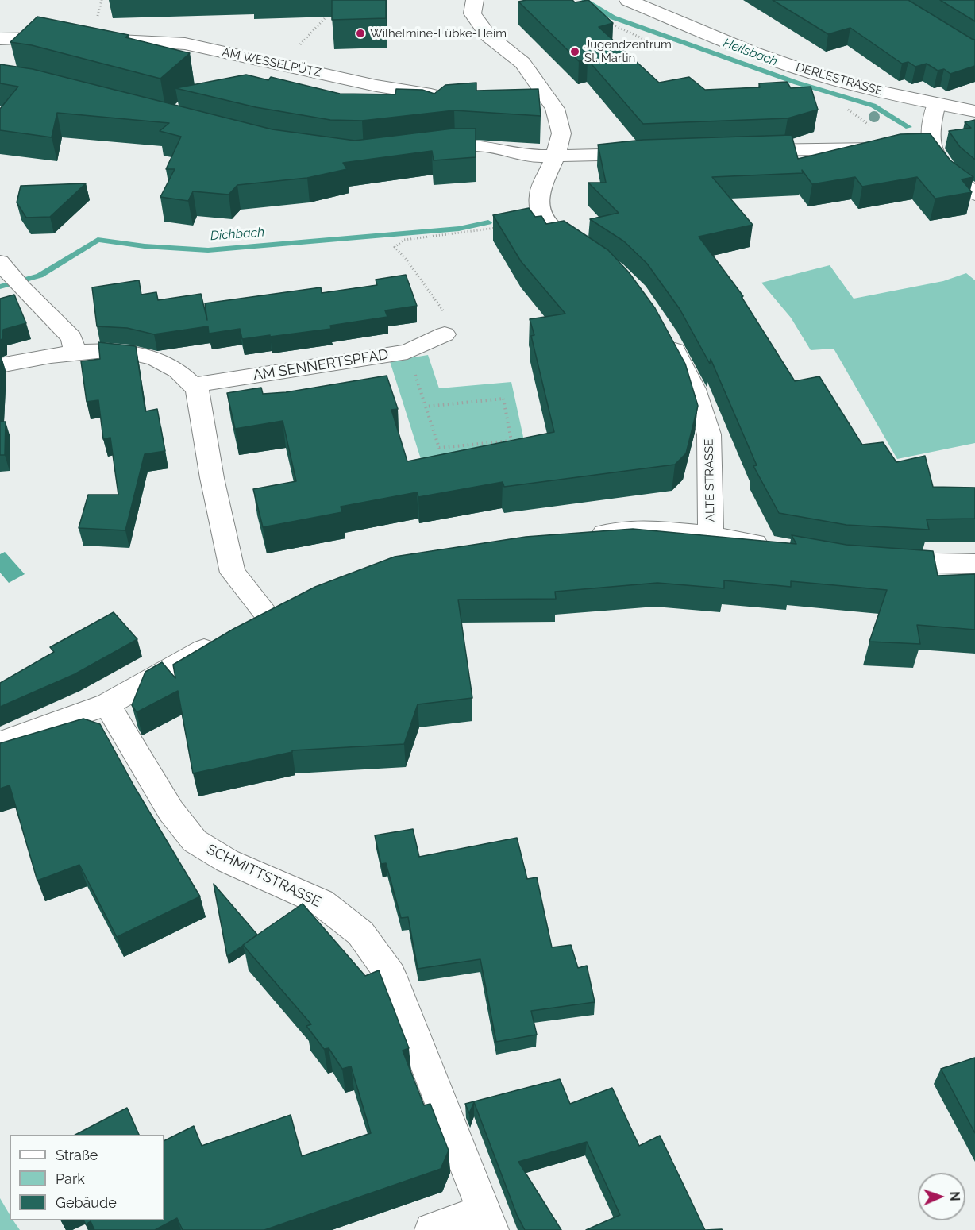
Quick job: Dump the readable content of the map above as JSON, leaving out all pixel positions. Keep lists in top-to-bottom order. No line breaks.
{"streets":{"street":["AM WESSELPÜTZ","DERLESTRASSE","AM SENNERTSPFAD","ALTE STRASSE","SCHMITTSTRASSE"]},"water":["Heilsbach","Dichbach"],"places":["Wilhelmine-Lübke-Heim","Jugendzentrum St. Martin"],"legend":["Straße","Park","Gebäude"],"north":"right"}
